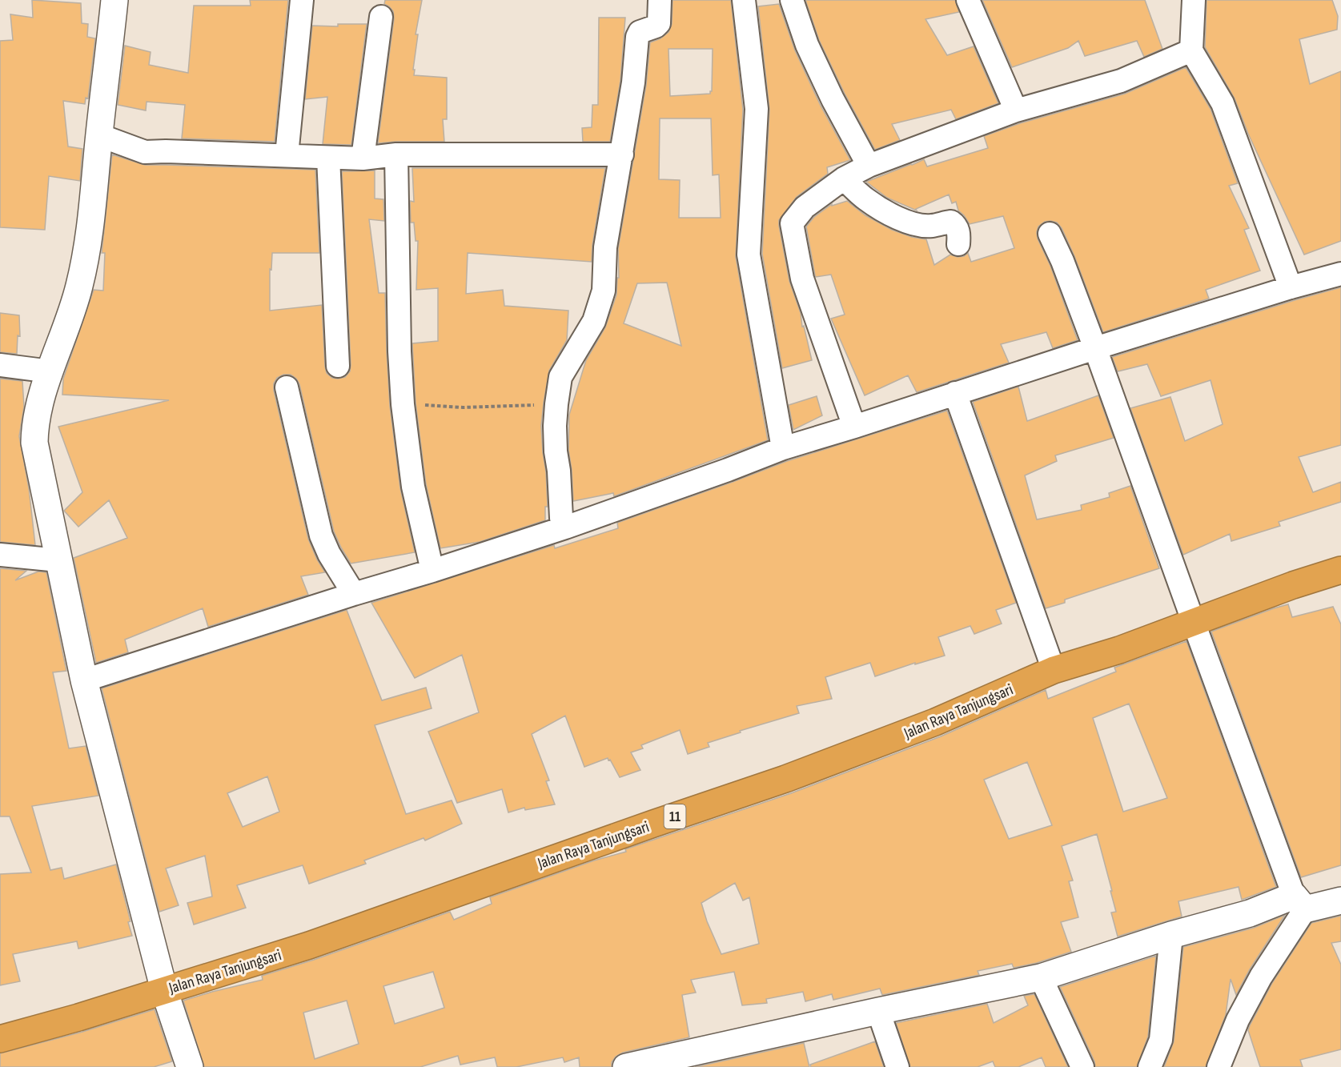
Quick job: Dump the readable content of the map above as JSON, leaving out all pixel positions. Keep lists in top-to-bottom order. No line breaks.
{"streets":{"highway":["Jalan Raya Tanjungsari","11"]}}
